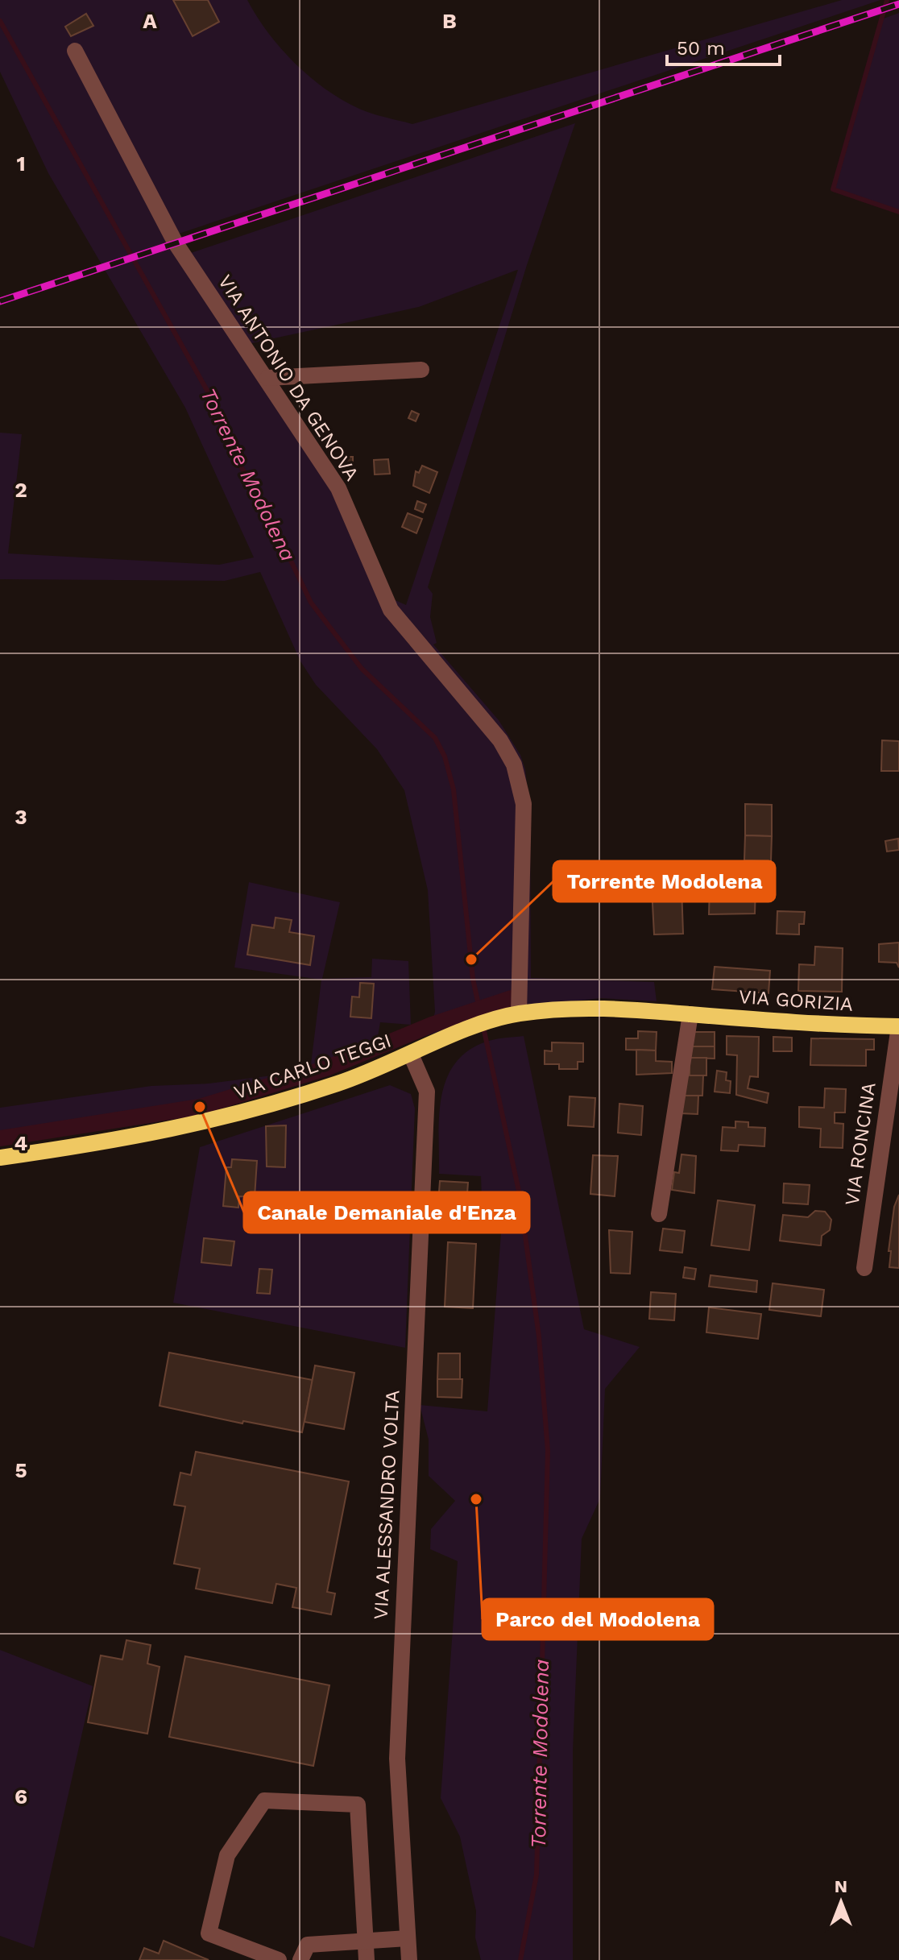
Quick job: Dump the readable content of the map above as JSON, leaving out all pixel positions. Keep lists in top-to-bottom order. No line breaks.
{"streets":{"main road":["VIA GORIZIA","VIA CARLO TEGGI"],"street":["VIA ANTONIO DA GENOVA","VIA RONCINA","VIA ALESSANDRO VOLTA"]},"crossings":[["VIA ANTONIO DA GENOVA","VIA GORIZIA"],["VIA GORIZIA","VIA CARLO TEGGI"],["VIA GORIZIA","VIA RONCINA"],["VIA GORIZIA","VIA ALESSANDRO VOLTA"],["VIA CARLO TEGGI","VIA ALESSANDRO VOLTA"]],"water":["Torrente Modolena"],"places":["Torrente Modolena","Canale Demaniale d'Enza","Parco del Modolena"],"scale_bar":"50 m","north":"top","grid":{"columns":["A","B"],"rows":["1","2","3","4","5","6"]}}
